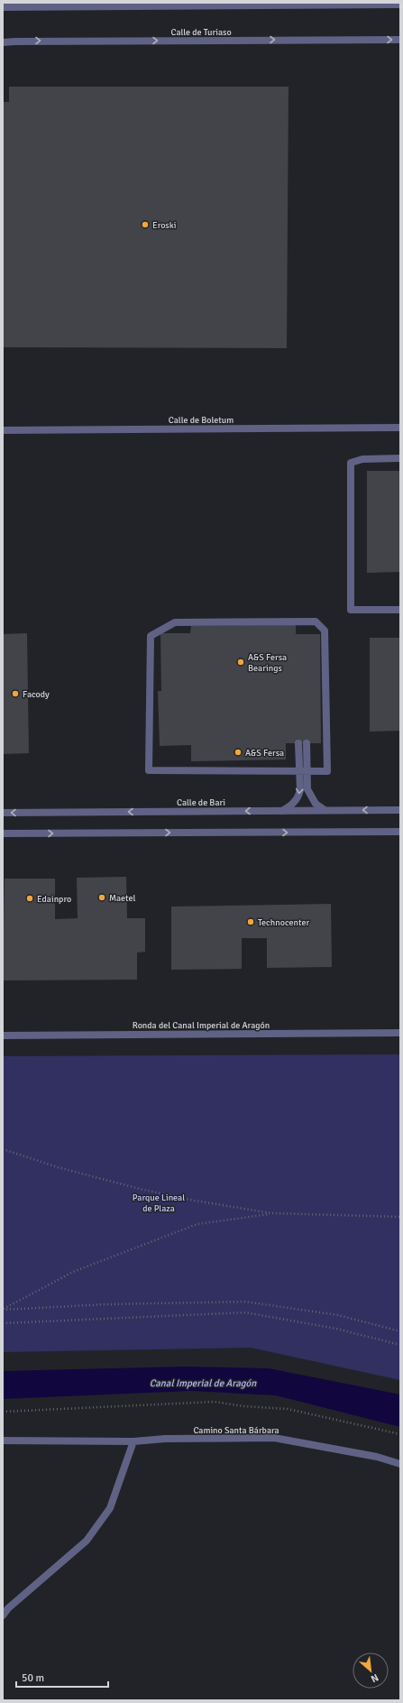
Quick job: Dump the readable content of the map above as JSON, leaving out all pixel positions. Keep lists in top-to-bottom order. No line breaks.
{"streets":{"street":["Calle de Turiaso","Calle de Boletum","Calle de Bari","Ronda del Canal Imperial de Aragón","Camino Santa Bárbara"]},"water":["Canal Imperial de Aragón"],"parks":["Parque Lineal de Plaza"],"places":["Eroski","A&S Fersa Bearings","Facody","A&S Fersa","Maetel","Edainpro","Technocenter"],"scale_bar":"50 m","north":"bottom right"}
